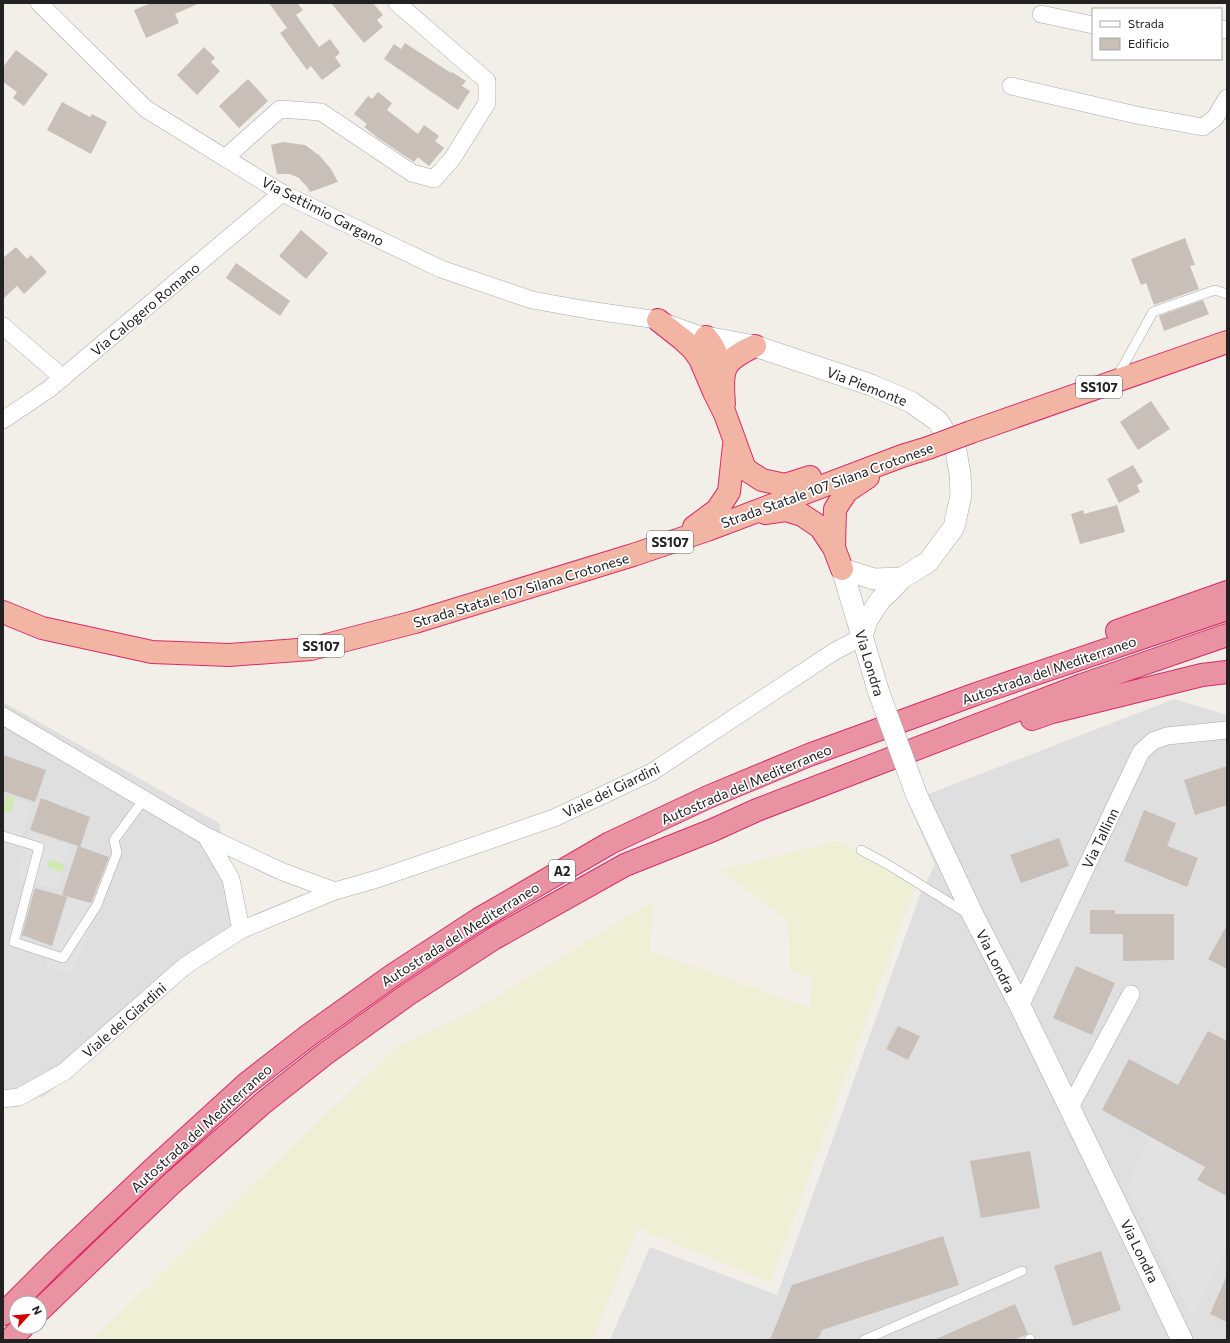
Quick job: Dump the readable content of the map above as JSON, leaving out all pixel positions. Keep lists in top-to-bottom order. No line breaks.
{"streets":{"highway":["SS107","Strada Statale 107 Silana Crotonese","Autostrada del Mediterraneo","A2"],"street":["Via Settimio Gargano","Via Calogero Romano","Via Piemonte","Via Londra","Viale dei Giardini","Via Tallinn"]},"crossings":[["Via Settimio Gargano","Via Calogero Romano"],["Via Settimio Gargano","Via Piemonte"],["Via Piemonte","Via Londra"],["Via Piemonte","Viale dei Giardini"],["Via Londra","Viale dei Giardini"],["Via Londra","Via Tallinn"]],"legend":["Strada","Edificio"],"north":"top right"}
